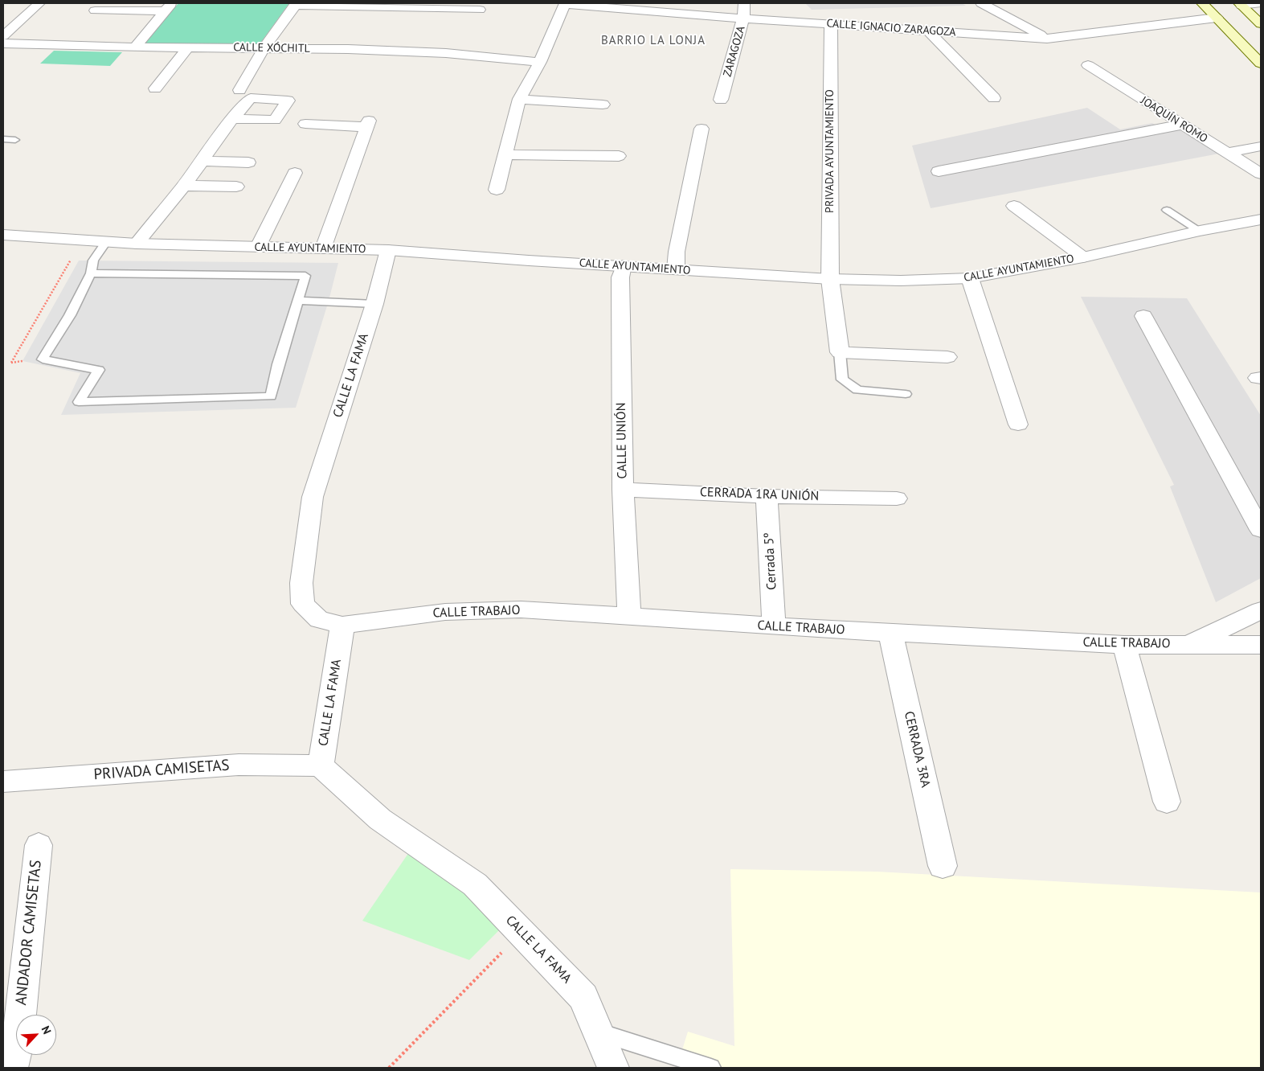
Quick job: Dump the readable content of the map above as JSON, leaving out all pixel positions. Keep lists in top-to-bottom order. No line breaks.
{"streets":{"street":["CALLE IGNACIO ZARAGOZA","CALLE XÓCHITL","ZARAGOZA","JOAQUÍN ROMO","PRIVADA AYUNTAMIENTO","CALLE AYUNTAMIENTO","CALLE LA FAMA","CALLE UNIÓN","CERRADA 1RA UNIÓN","Cerrada 5º","CALLE TRABAJO","CERRADA 3RA","PRIVADA CAMISETAS","ANDADOR CAMISETAS"]},"crossings":[["CALLE IGNACIO ZARAGOZA","ZARAGOZA"],["CALLE IGNACIO ZARAGOZA","PRIVADA AYUNTAMIENTO"],["PRIVADA AYUNTAMIENTO","CALLE AYUNTAMIENTO"],["CALLE AYUNTAMIENTO","CALLE LA FAMA"],["CALLE AYUNTAMIENTO","CALLE UNIÓN"],["CALLE LA FAMA","CALLE TRABAJO"],["CALLE LA FAMA","PRIVADA CAMISETAS"],["CALLE UNIÓN","CERRADA 1RA UNIÓN"],["CALLE UNIÓN","CALLE TRABAJO"],["CERRADA 1RA UNIÓN","Cerrada 5º"],["Cerrada 5º","CALLE TRABAJO"],["CALLE TRABAJO","CERRADA 3RA"]],"districts":["BARRIO LA LONJA"],"north":"top right"}
